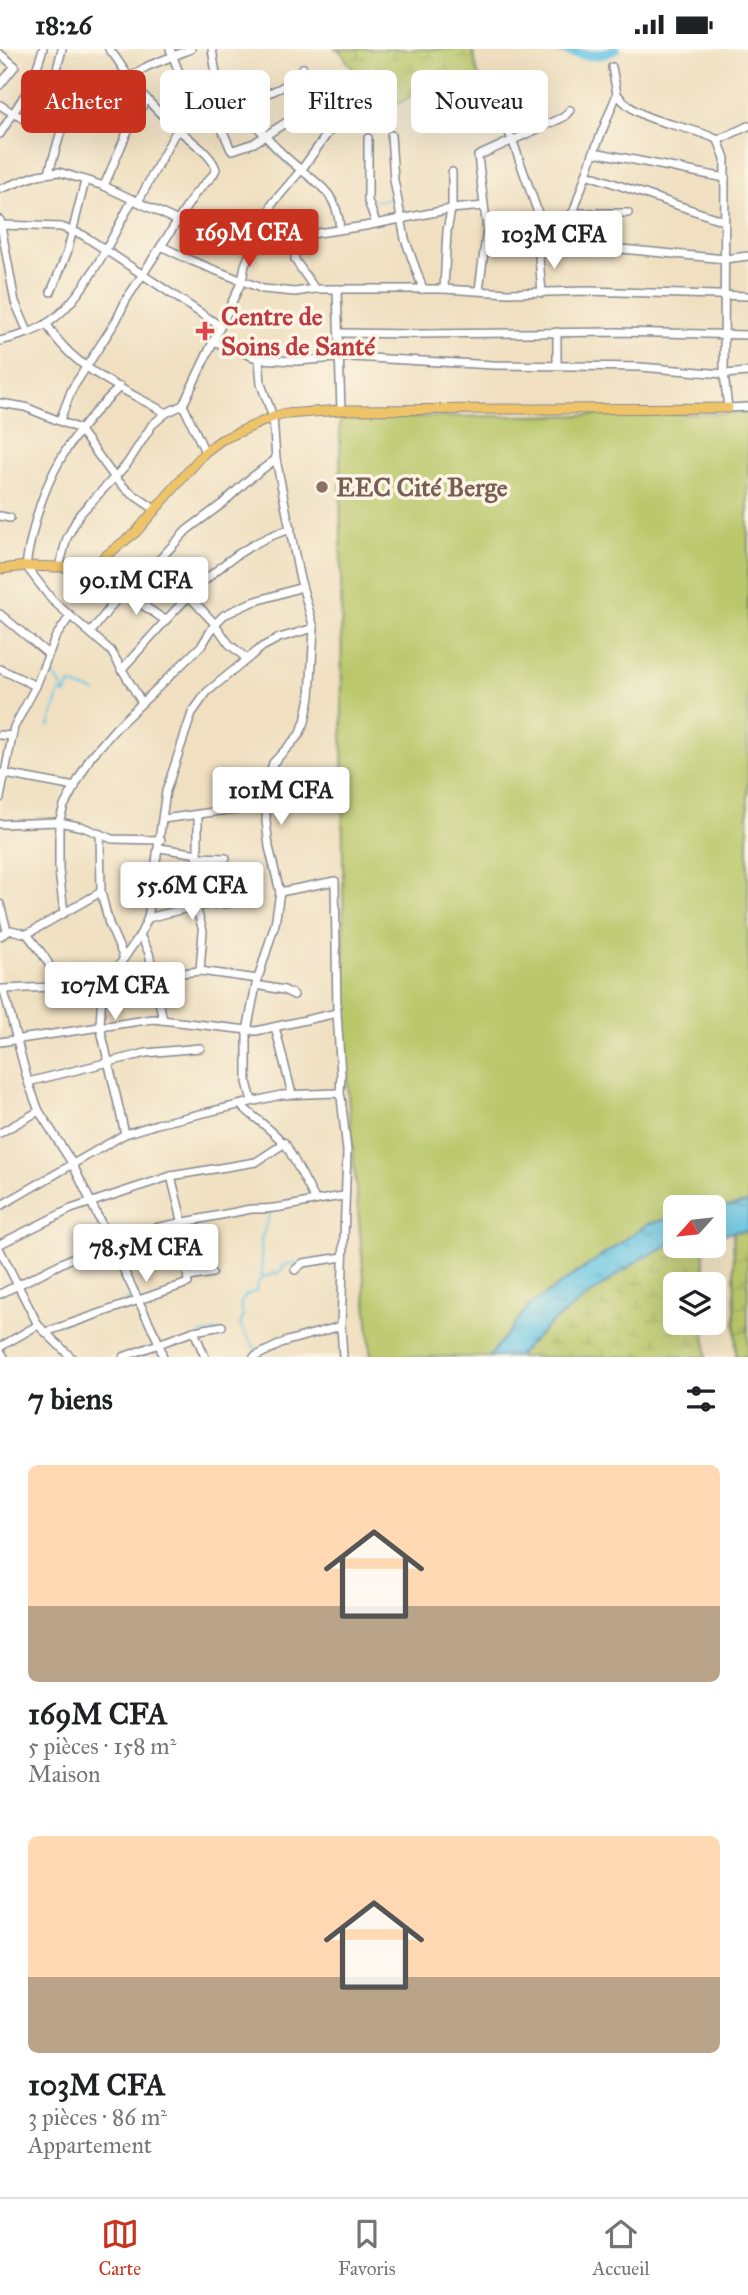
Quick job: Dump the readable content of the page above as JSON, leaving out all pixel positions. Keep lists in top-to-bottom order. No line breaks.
{"places":{"health":["Centre de Soins de Santé"],"other":["EEC Cité Berge"]},"north":"bottom left","page":{"status":"18:26","chip":["Acheter","Louer","Filtres","Nouveau"],"price":["169M CFA","103M CFA","90.1M CFA","101M CFA","55.6M CFA","107M CFA","78.5M CFA"],"heading":"7 biens","list":[{"name":"169M CFA","note":"5 pièces · 158 m² · Maison"},{"name":"103M CFA","note":"3 pièces · 86 m² · Appartement"}],"tabs":["Carte","Favoris","Accueil"]}}
